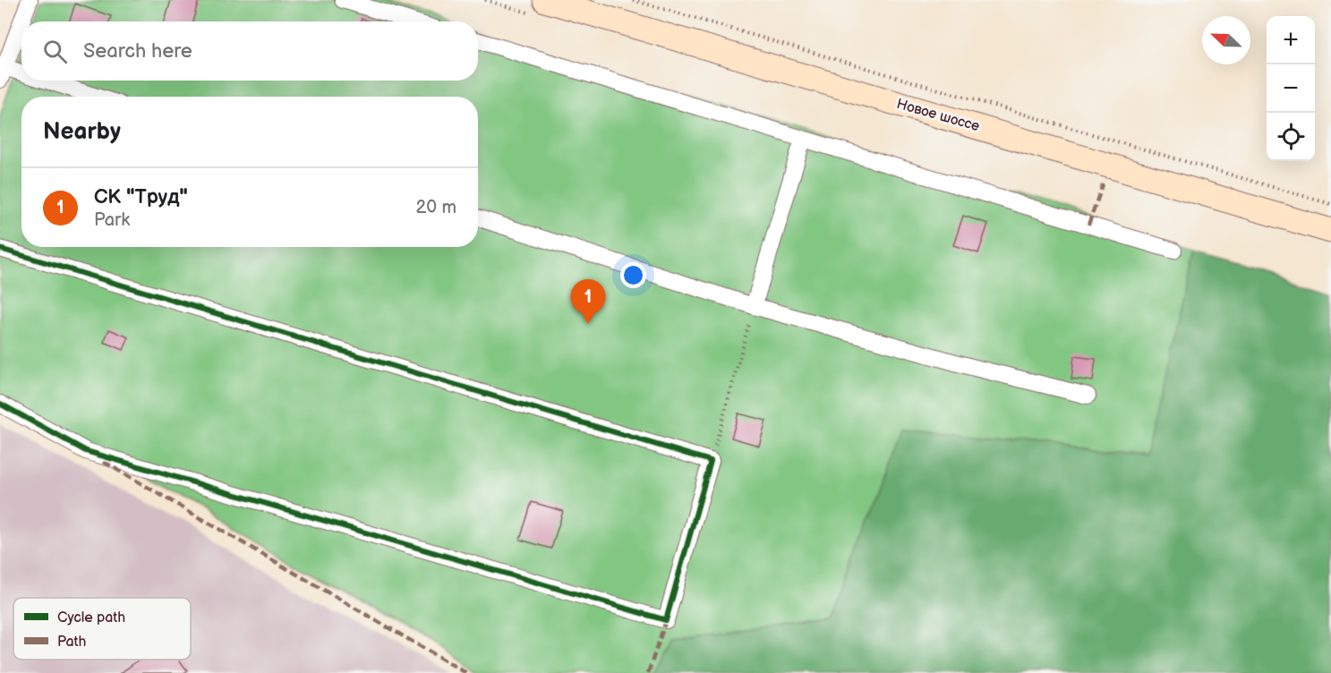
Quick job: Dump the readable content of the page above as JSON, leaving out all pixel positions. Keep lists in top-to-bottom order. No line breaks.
{"streets":{"main road":["Новое шоссе"]},"legend":["Cycle path","Path"],"north":"top left","page":{"map_buttons":["+","−"],"search":"Search here","heading":"Nearby","list":[{"mark":"1","name":"СК \"Труд\"","note":"Park","value":"20 m"}],"pins":"1"}}
